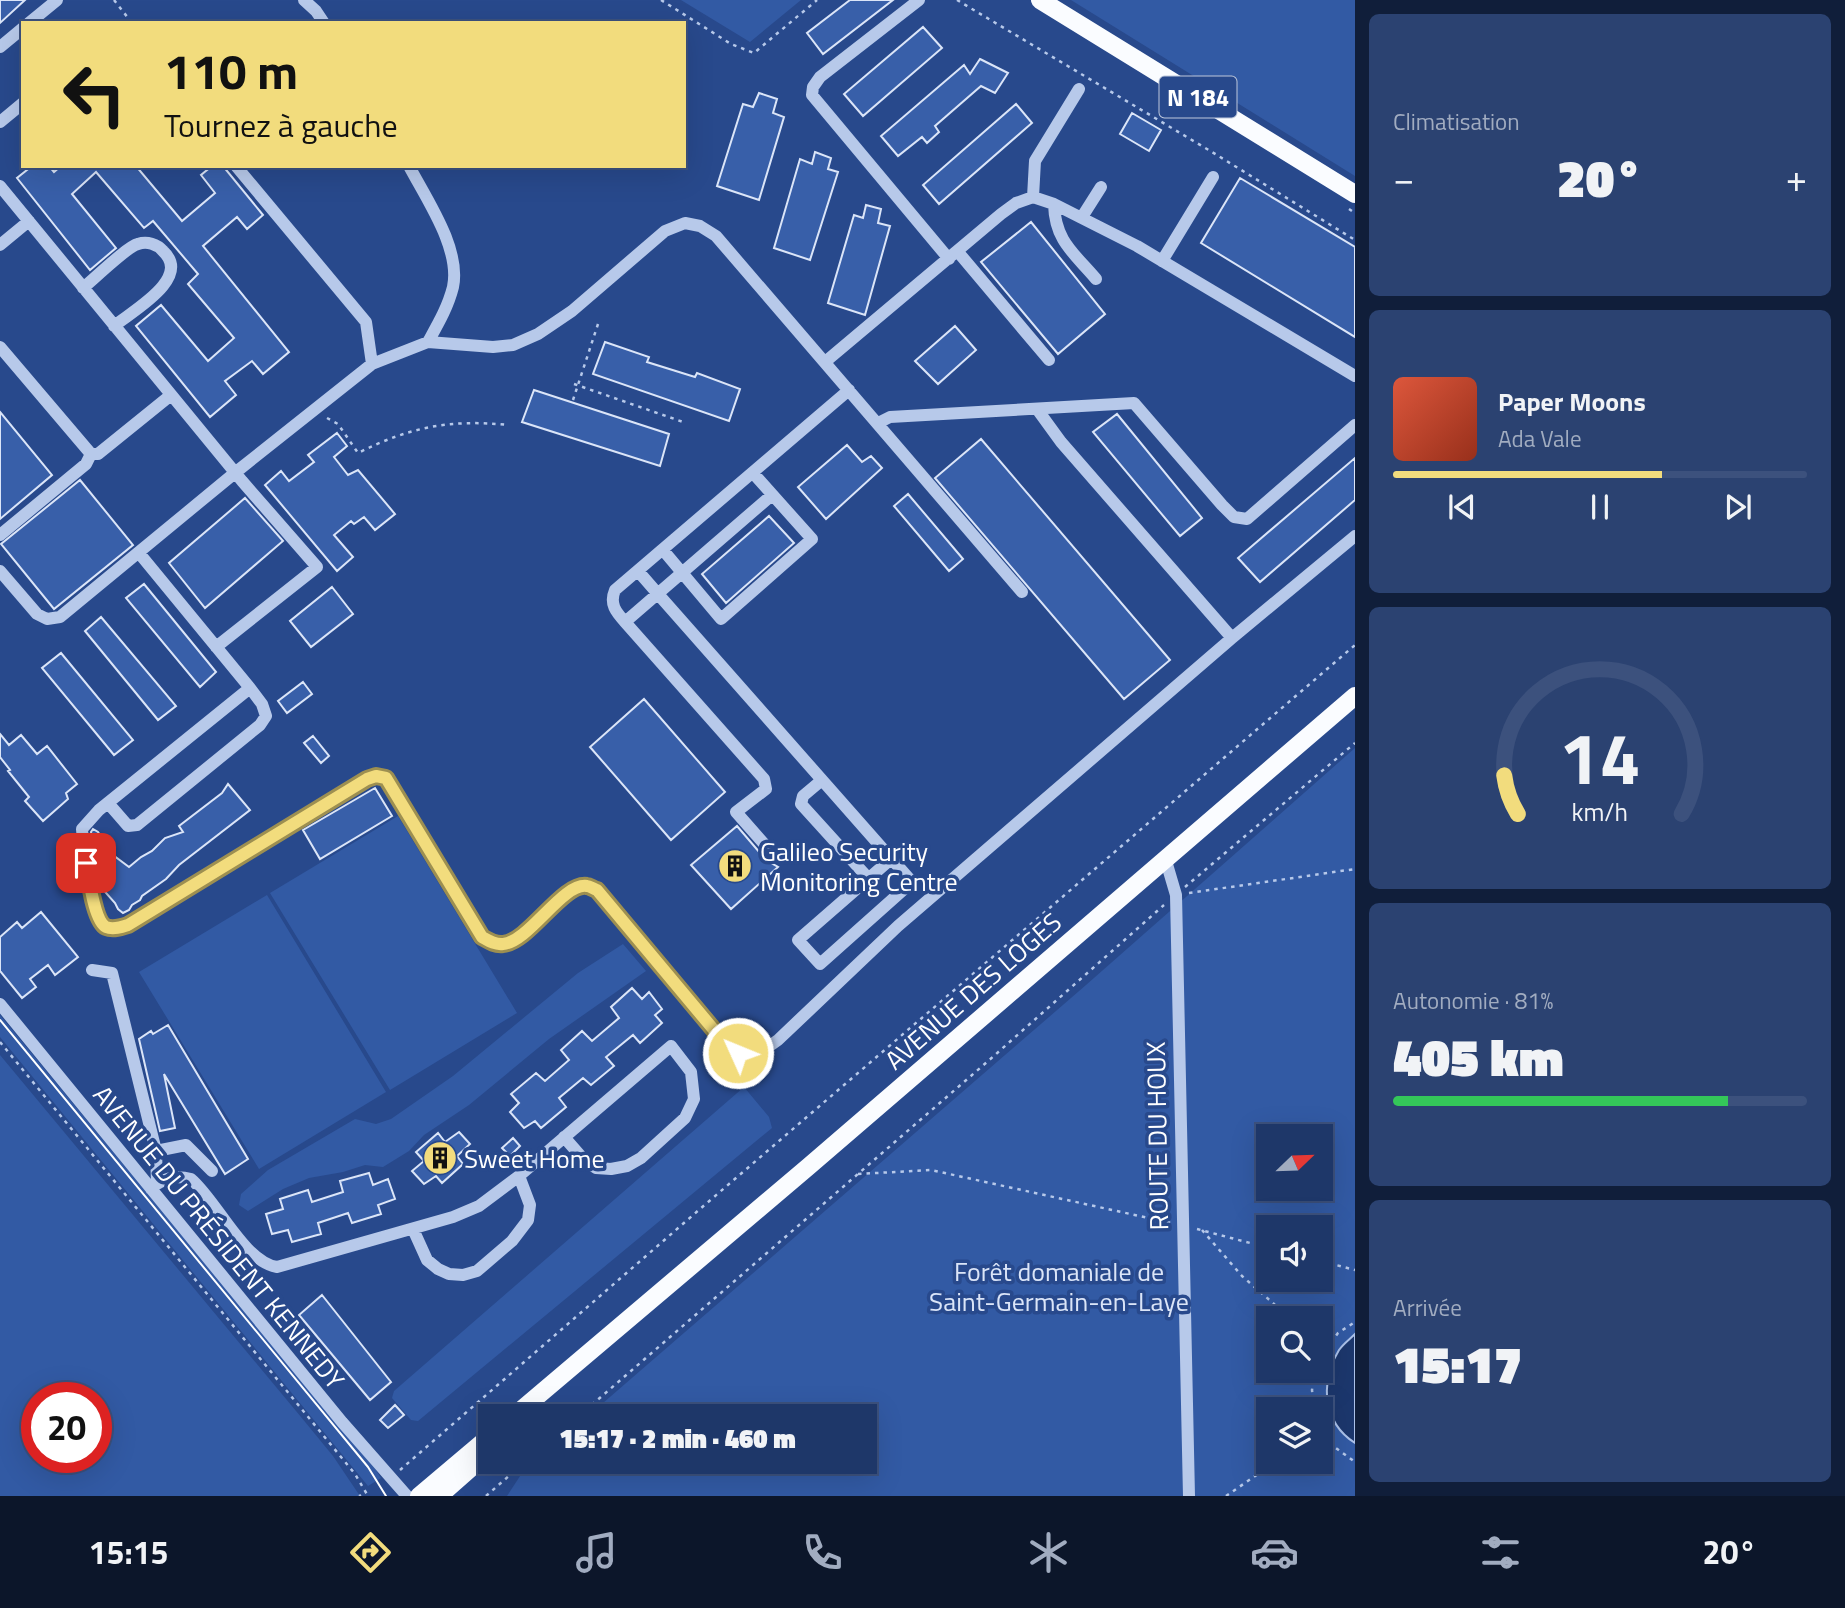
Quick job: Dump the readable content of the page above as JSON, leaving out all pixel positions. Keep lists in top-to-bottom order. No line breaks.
{"streets":{"main road":["N 184","AVENUE DES LOGES"],"street":["ROUTE DU HOUX","AVENUE DU PRÉSIDENT KENNEDY"]},"crossings":[["AVENUE DES LOGES","ROUTE DU HOUX"]],"parks":["Forêt domaniale de Saint-Germain-en-Laye"],"places":{"building":["Galileo Security Monitoring Centre","Sweet Home"]},"north":"top right","page":{"tile":["Climatisation",["Autonomie · 81%","405 km"],["Arrivée","15:17"]],"turn":["110 m","Tournez à gauche"],"heat":["−","20°","+"],"song":["Paper Moons","Ada Vale"],"limit":"20","trip":"15:17 · 2 min · 460 m","tabs":["15:15","20°"],"gauge":["14","km/h"]}}
